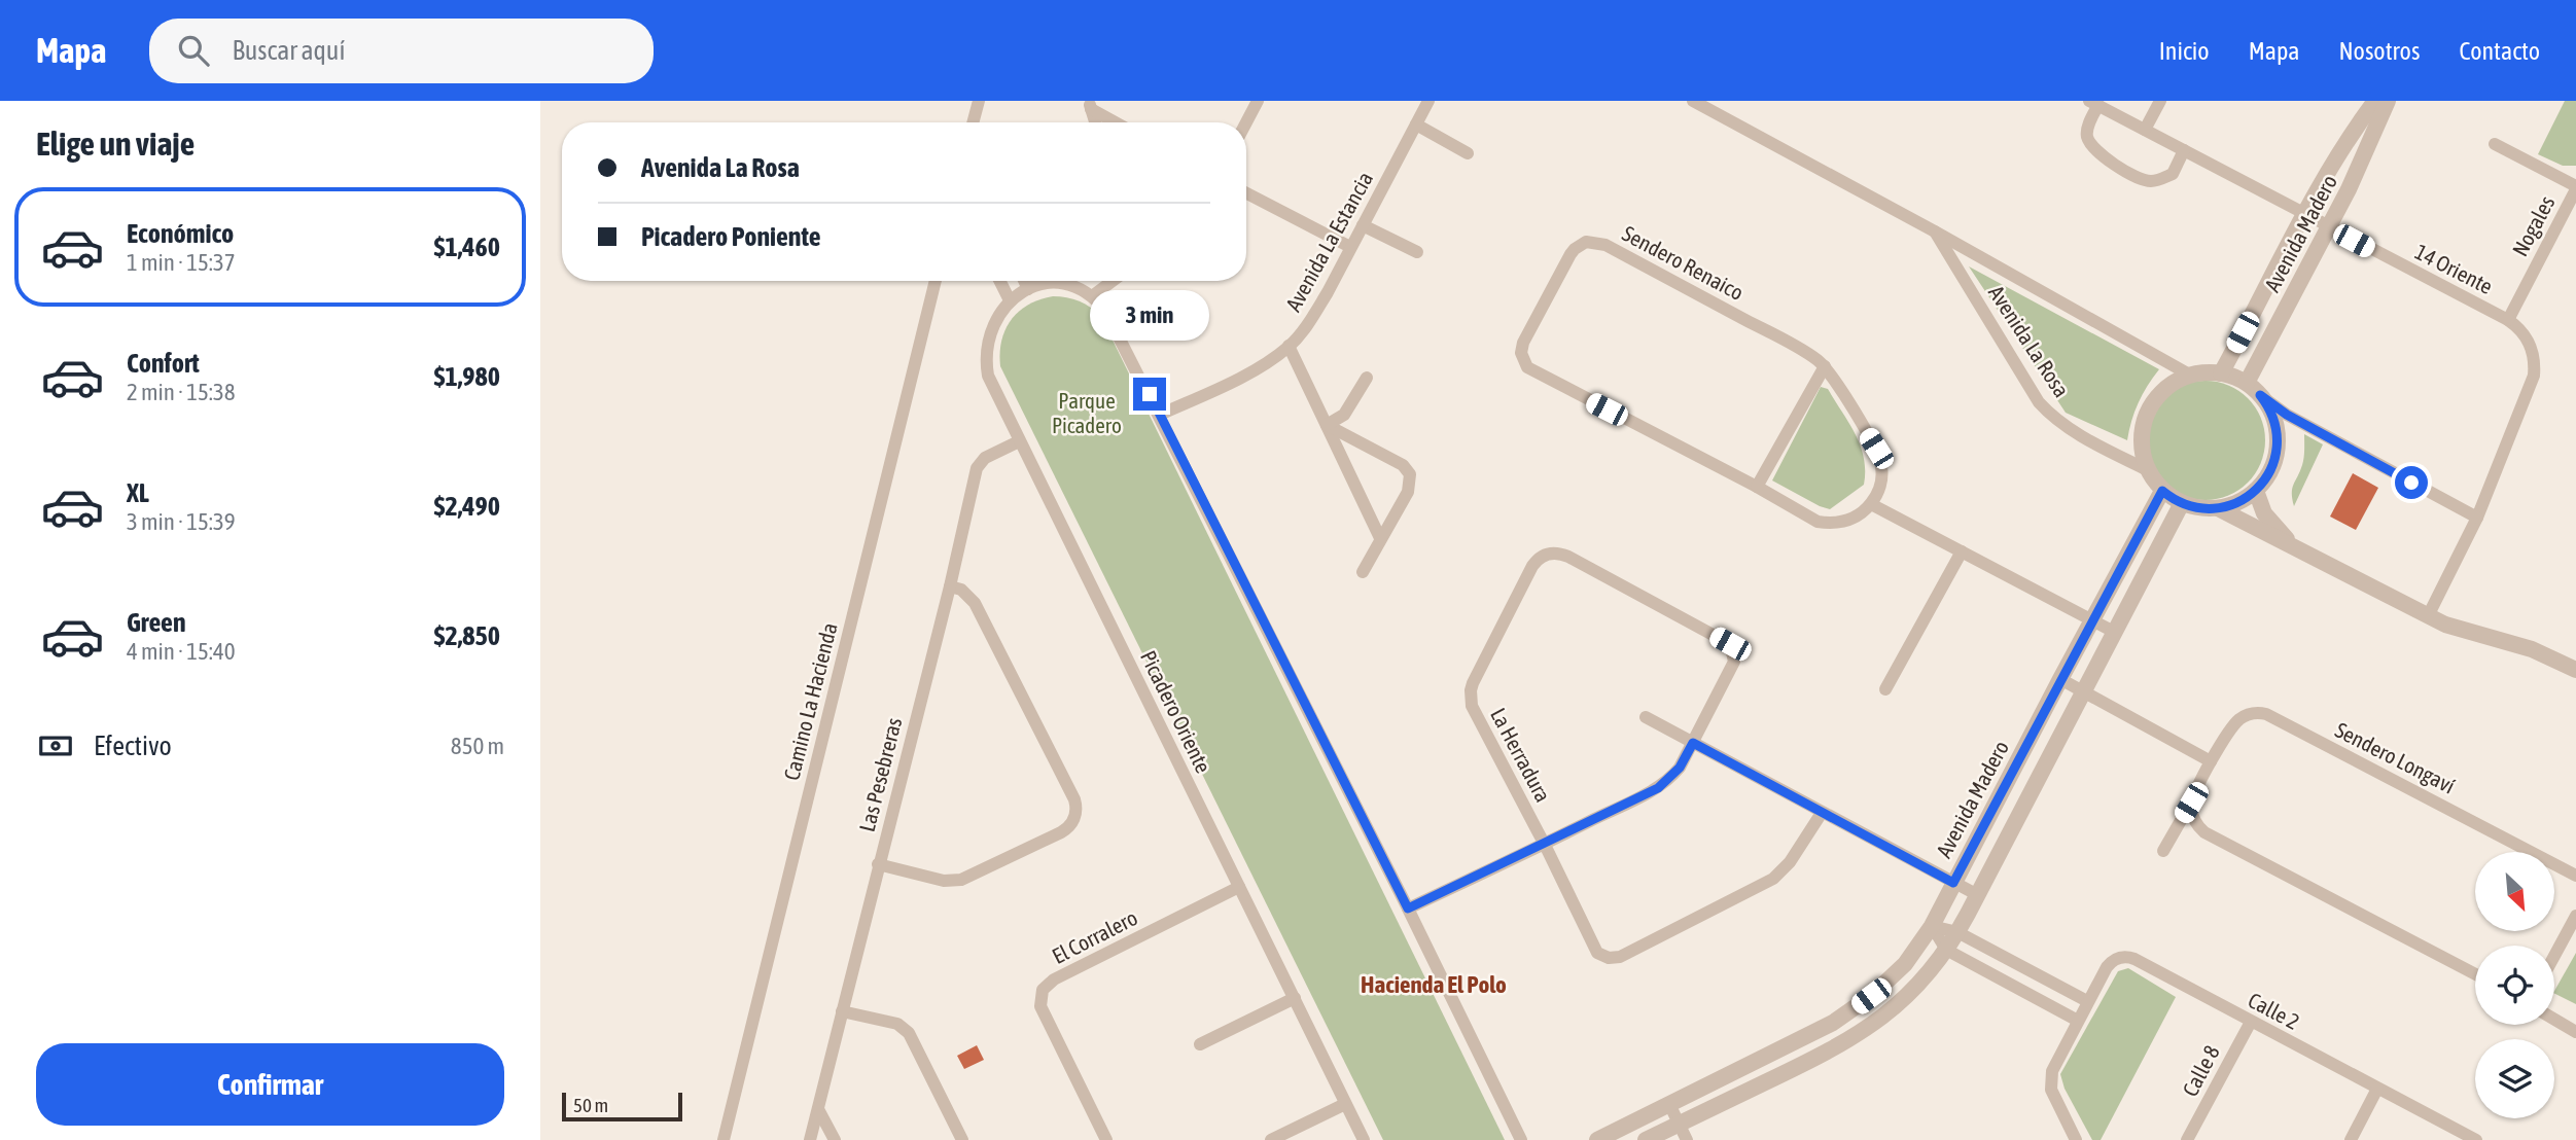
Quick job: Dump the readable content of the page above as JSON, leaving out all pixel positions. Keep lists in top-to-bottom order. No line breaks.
{"streets":{"street":["Nogales","Avenida Madero","Avenida La Estancia","Sendero Renaico","14 Oriente","Avenida La Rosa","Camino La Hacienda","Picadero Oriente","La Herradura","Sendero Longaví","Las Pesebreras","El Corralero","Calle 2","Calle 8"]},"crossings":[["Nogales","14 Oriente"],["Avenida Madero","14 Oriente"],["Avenida Madero","Avenida La Rosa"],["Picadero Oriente","Las Pesebreras"],["Picadero Oriente","El Corralero"],["Calle 2","Calle 8"]],"districts":["Hacienda El Polo"],"parks":["Parque Picadero"],"scale_bar":"50 m","north":"bottom right","page":{"header":"Mapa","search":"Buscar aquí","nav":["Inicio","Mapa","Nosotros","Contacto"],"heading":"Elige un viaje","banner":["Avenida La Rosa","Picadero Poniente"],"list":[{"name":"Económico","note":"1 min · 15:37","value":"$1,460"},{"name":"Confort","note":"2 min · 15:38","value":"$1,980"},{"name":"XL","note":"3 min · 15:39","value":"$2,490"},{"name":"Green","note":"4 min · 15:40","value":"$2,850"}],"bubble":"3 min","pay":["Efectivo","850 m"],"buttons":"Confirmar","scale":"50 m"}}
